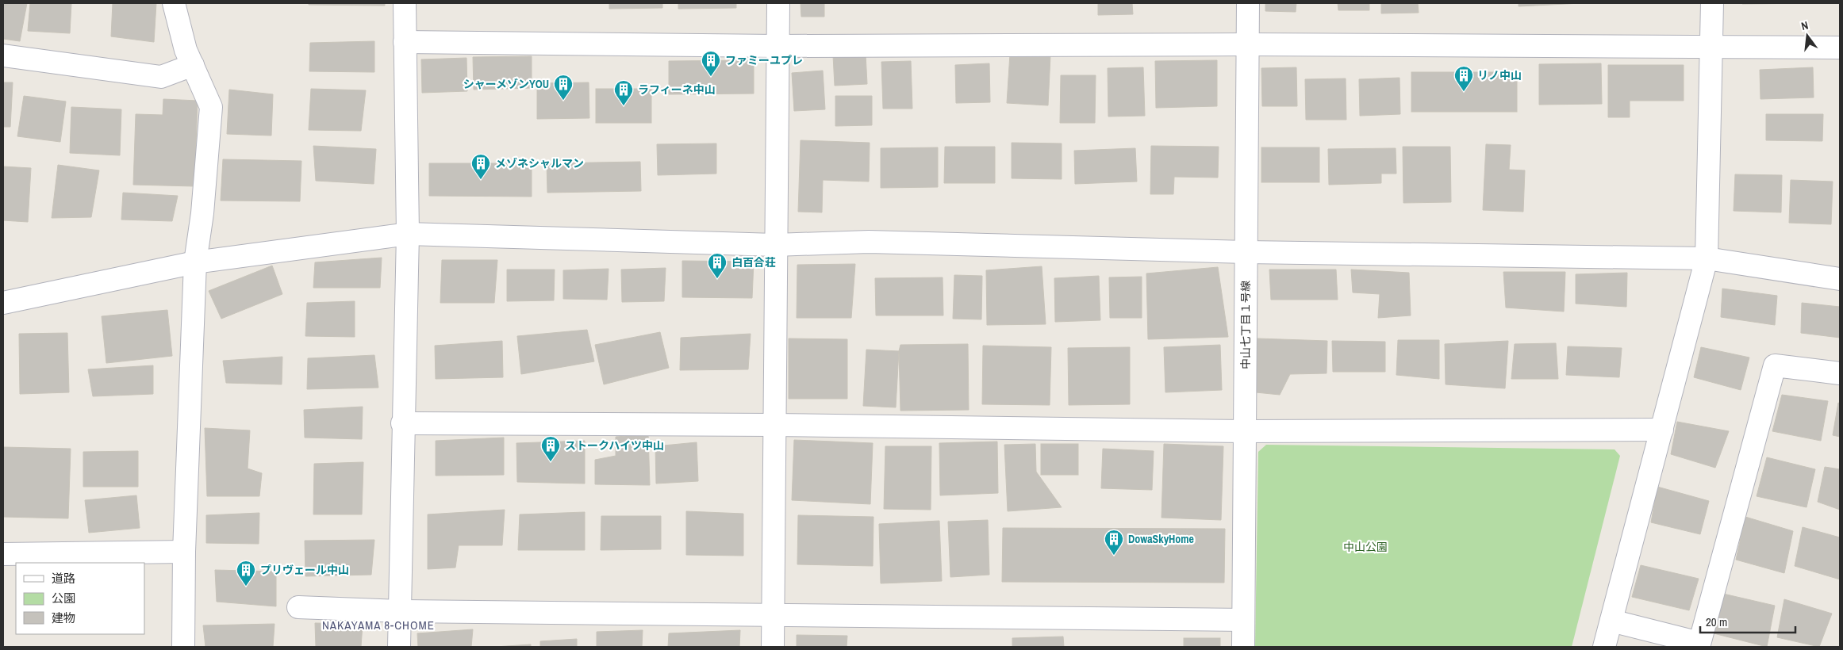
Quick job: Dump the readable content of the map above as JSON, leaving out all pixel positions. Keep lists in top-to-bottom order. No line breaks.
{"streets":{"street":["中山七丁目１号線"]},"districts":["NAKAYAMA 8-CHOME"],"parks":["中山公園"],"places":{"building":["ファミーユプレ","リノ中山","シャーメゾンYOU","ラフィーネ中山","メゾネシャルマン","白百合荘","ストークハイツ中山","DowaSkyHome","プリヴェール中山"]},"legend":["道路","公園","建物"],"scale_bar":"20 m","north":"top"}
